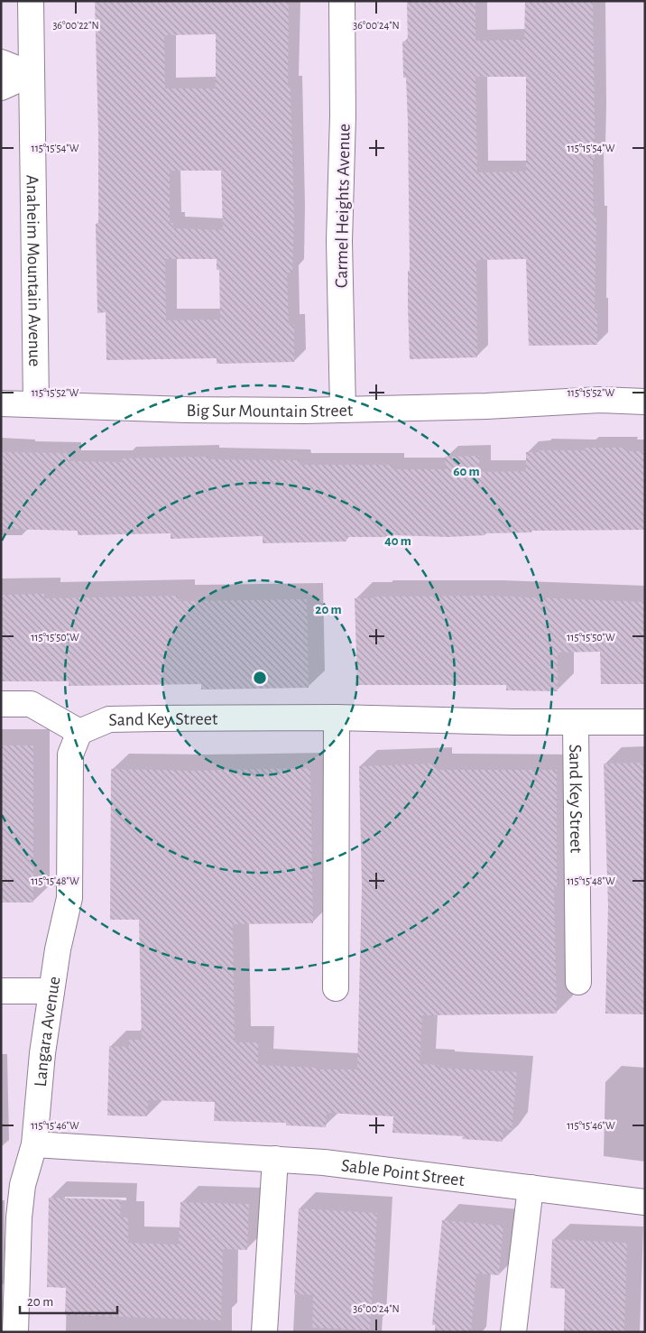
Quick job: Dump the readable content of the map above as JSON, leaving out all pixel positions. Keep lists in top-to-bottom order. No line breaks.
{"streets":{"street":["Carmel Heights Avenue","Anaheim Mountain Avenue","Big Sur Mountain Street","Sand Key Street","Langara Avenue","Sable Point Street"]},"crossings":[["Carmel Heights Avenue","Big Sur Mountain Street"],["Anaheim Mountain Avenue","Big Sur Mountain Street"],["Sand Key Street","Langara Avenue"],["Langara Avenue","Sable Point Street"]],"scale_bar":"20 m","coordinates":["36°00'22\"N","36°00'24\"N","115°15'54\"W","115°15'52\"W","115°15'50\"W","115°15'48\"W","115°15'46\"W"],"rings":["60 m","40 m","20 m"]}
